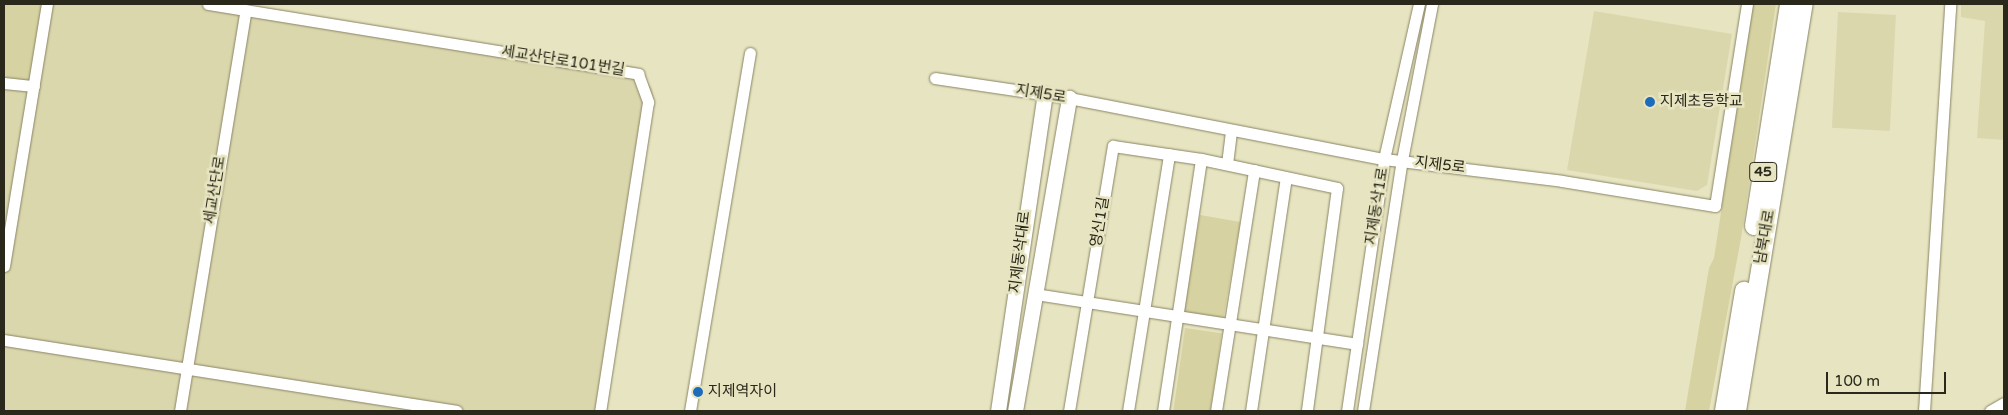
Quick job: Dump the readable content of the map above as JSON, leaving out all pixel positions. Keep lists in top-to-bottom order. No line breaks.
{"streets":{"highway":["45","남북대로"],"main road":["지제동삭대로"],"street":["세교산단로101번길","지제5로","세교산단로","지제동삭1로","영신1길"]},"crossings":[["세교산단로101번길","세교산단로"],["지제5로","지제동삭1로"],["지제5로","지제동삭대로"]],"places":["지제초등학교","지제역자이"],"scale_bar":"100 m"}
